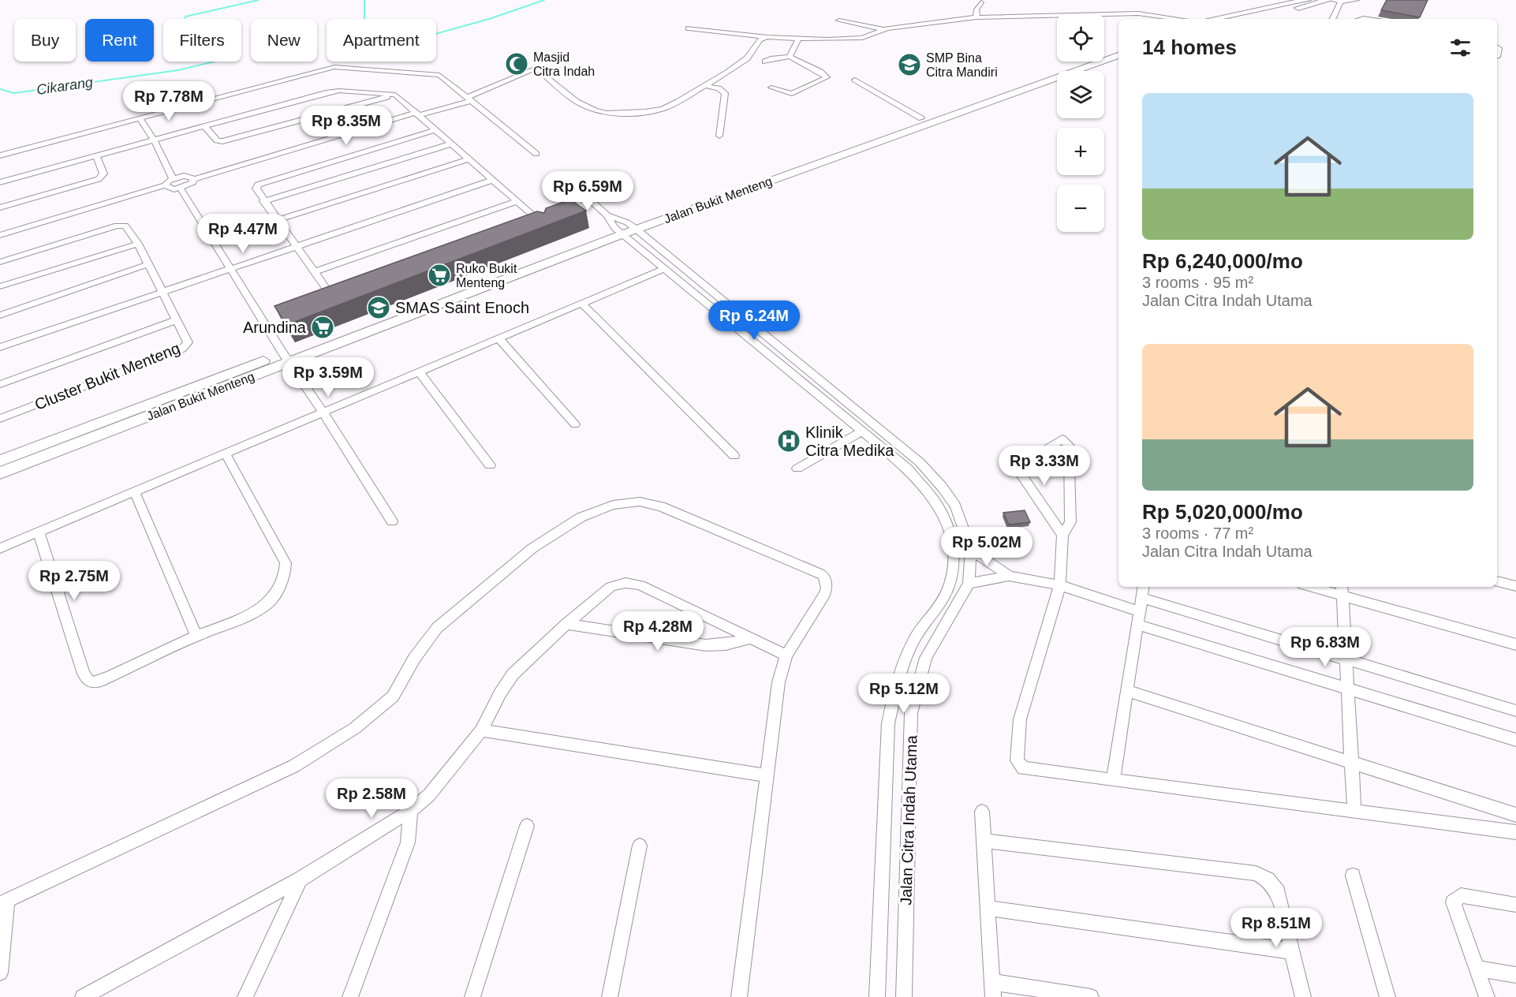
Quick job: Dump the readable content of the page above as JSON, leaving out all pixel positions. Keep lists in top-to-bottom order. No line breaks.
{"streets":{"street":["Jalan Bukit Menteng","Cluster Bukit Menteng","Jalan Citra Indah Utama"]},"crossings":[["Jalan Bukit Menteng","Jalan Citra Indah Utama"]],"water":["Cikarang"],"places":{"mosque":["Masjid Citra Indah"],"school or university":["SMP Bina Citra Mandiri","SMAS Saint Enoch"],"supermarket":["Ruko Bukit Menteng","Arundina"],"hospital":["Klinik Citra Medika"]},"page":{"map_buttons":["+","−"],"chip":["Buy","Rent","Filters","New","Apartment"],"heading":"14 homes","list":[{"name":"Rp 6,240,000/mo","note":"3 rooms · 95 m² · Jalan Citra Indah Utama"},{"name":"Rp 5,020,000/mo","note":"3 rooms · 77 m² · Jalan Citra Indah Utama"}],"price":["Rp 7.78M","Rp 8.35M","Rp 6.59M","Rp 4.47M","Rp 6.24M","Rp 3.59M","Rp 3.33M","Rp 5.02M","Rp 2.75M","Rp 4.28M","Rp 6.83M","Rp 5.12M","Rp 2.58M","Rp 8.51M"]}}
